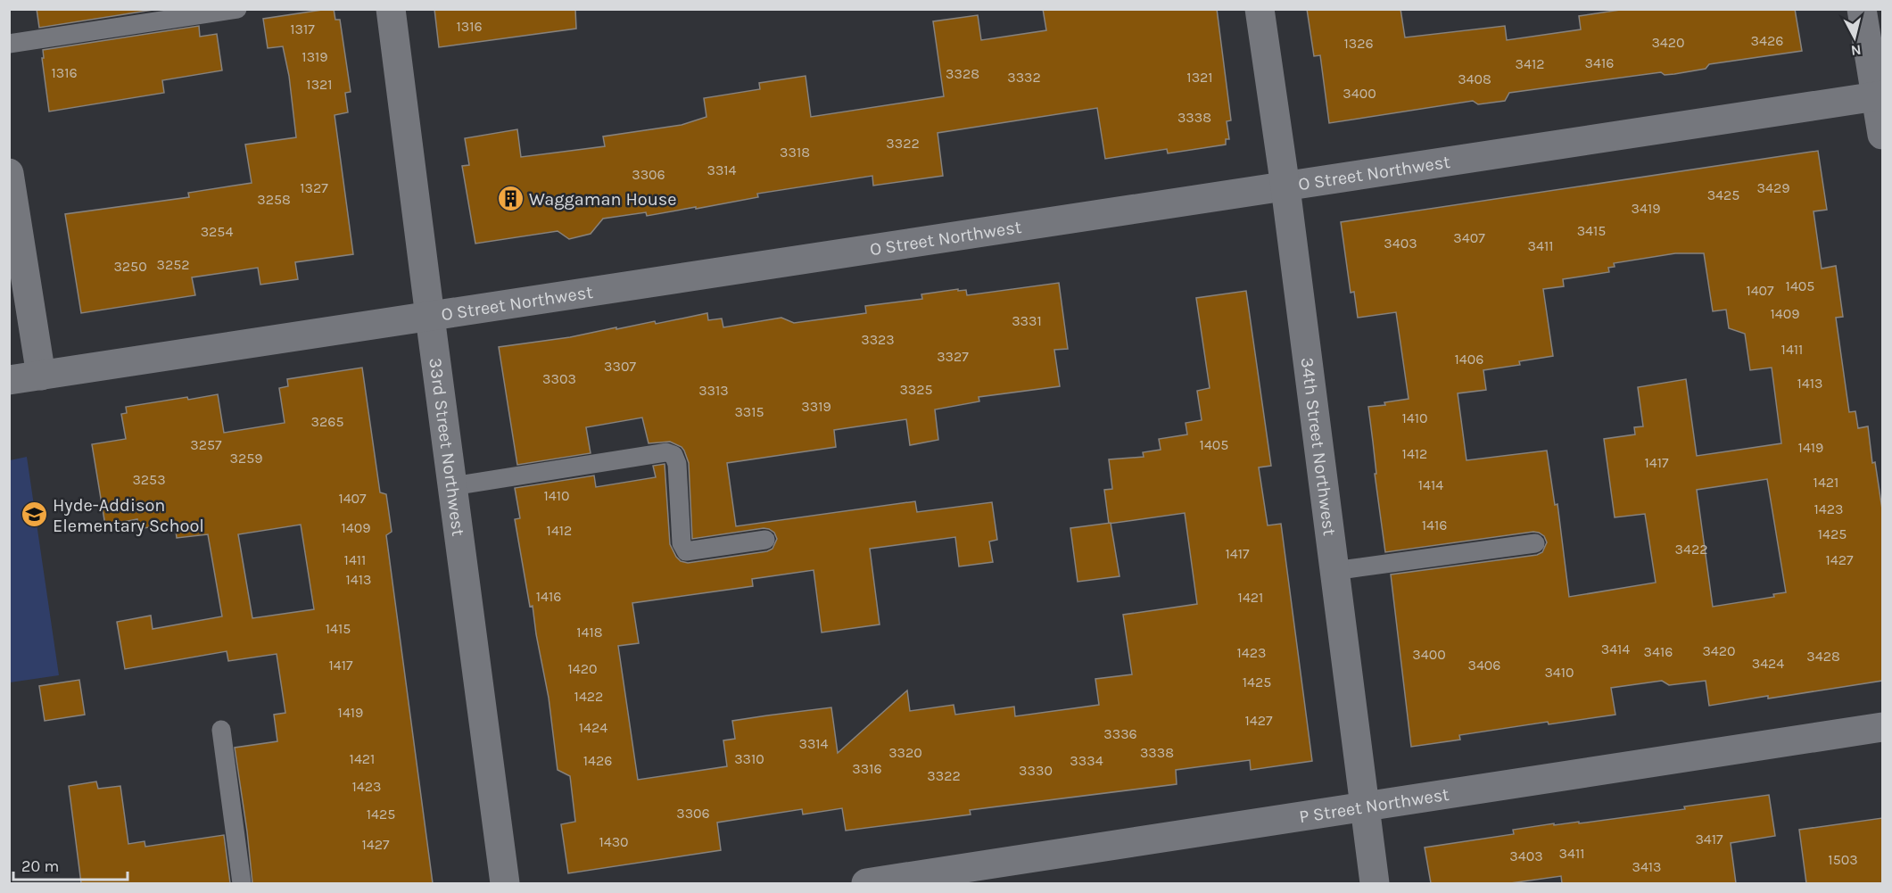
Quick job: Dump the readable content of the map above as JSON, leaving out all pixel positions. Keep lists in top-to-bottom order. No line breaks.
{"streets":{"street":["O Street Northwest","34th Street Northwest","33rd Street Northwest","P Street Northwest"]},"crossings":[["O Street Northwest","34th Street Northwest"],["O Street Northwest","33rd Street Northwest"],["34th Street Northwest","P Street Northwest"]],"places":{"building":["Waggaman House"],"school or university":["Hyde-Addison Elementary School"]},"house_numbers":["1316","1317","3426","3420","1326","1319","3416","3412","1316","3328","3332","1321","3408","1321","3400","3338","3322","3318","3314","3306","1327","3429","3425","3258","3419","3415","3254","3407","3403","3411","3252","3250","1405","1407","1409","3331","3323","1411","3327","1406","3307","3303","1413","3325","3313","3319","3315","1410","3265","3257","1405","1419","1412","3259","1417","3253","1421","1414","1410","1407","1423","1416","1409","1412","1425","3422","1417","1411","1427","1413","1416","1421","1415","1418","3414","3420","3416","1423","3400","3428","3424","1417","3406","1420","3410","1425","1422","1419","1427","1424","3336","3314","3320","3338","1421","3310","1426","3334","3316","3330","3322","1423","3306","1425","3417","1430","1427","3411","3403","1503","3413"],"scale_bar":"20 m","north":"bottom"}
